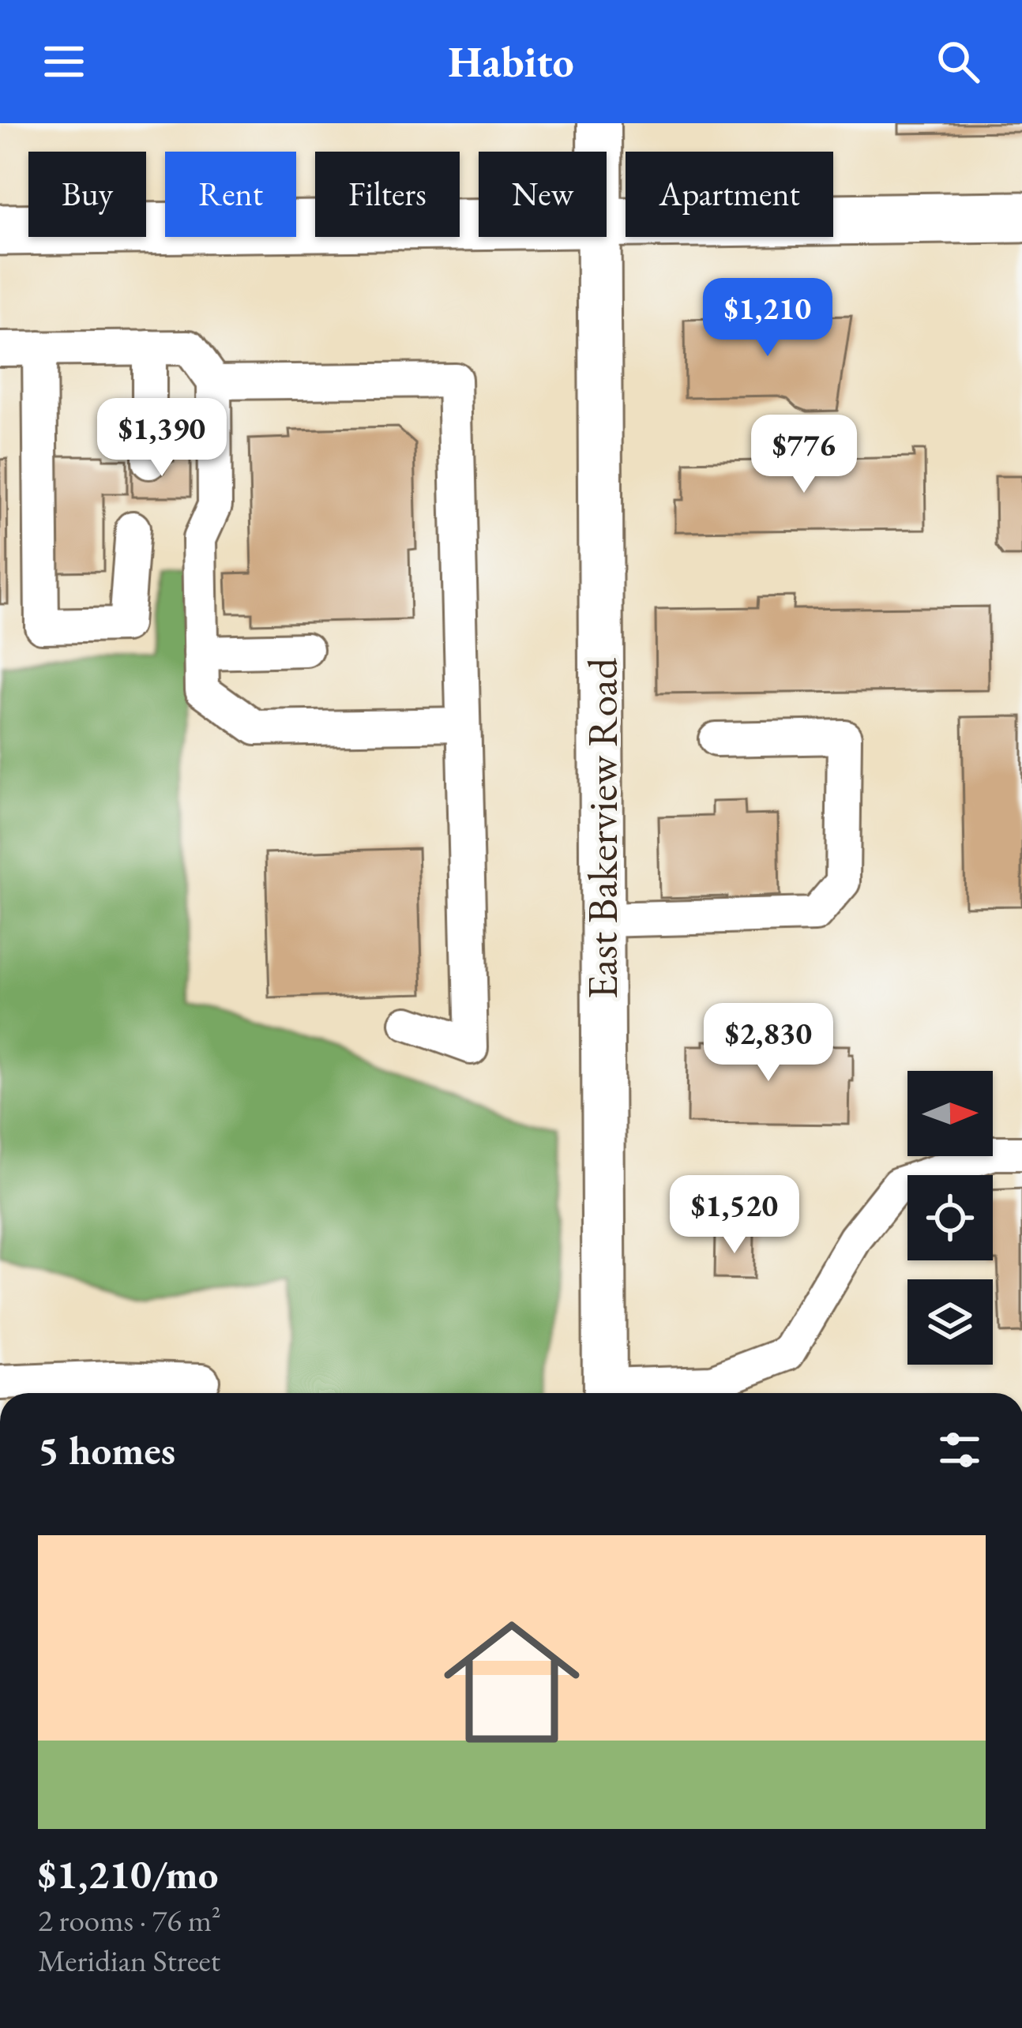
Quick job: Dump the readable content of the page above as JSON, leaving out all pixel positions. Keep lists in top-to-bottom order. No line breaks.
{"streets":{"main road":["East Bakerview Road"]},"north":"right","page":{"header":"Habito","chip":["Buy","Rent","Filters","New","Apartment"],"price":["$1,210","$1,390","$776","$2,830","$1,520"],"heading":"5 homes","list":[{"name":"$1,210/mo","note":"2 rooms · 76 m² · Meridian Street"}]}}
